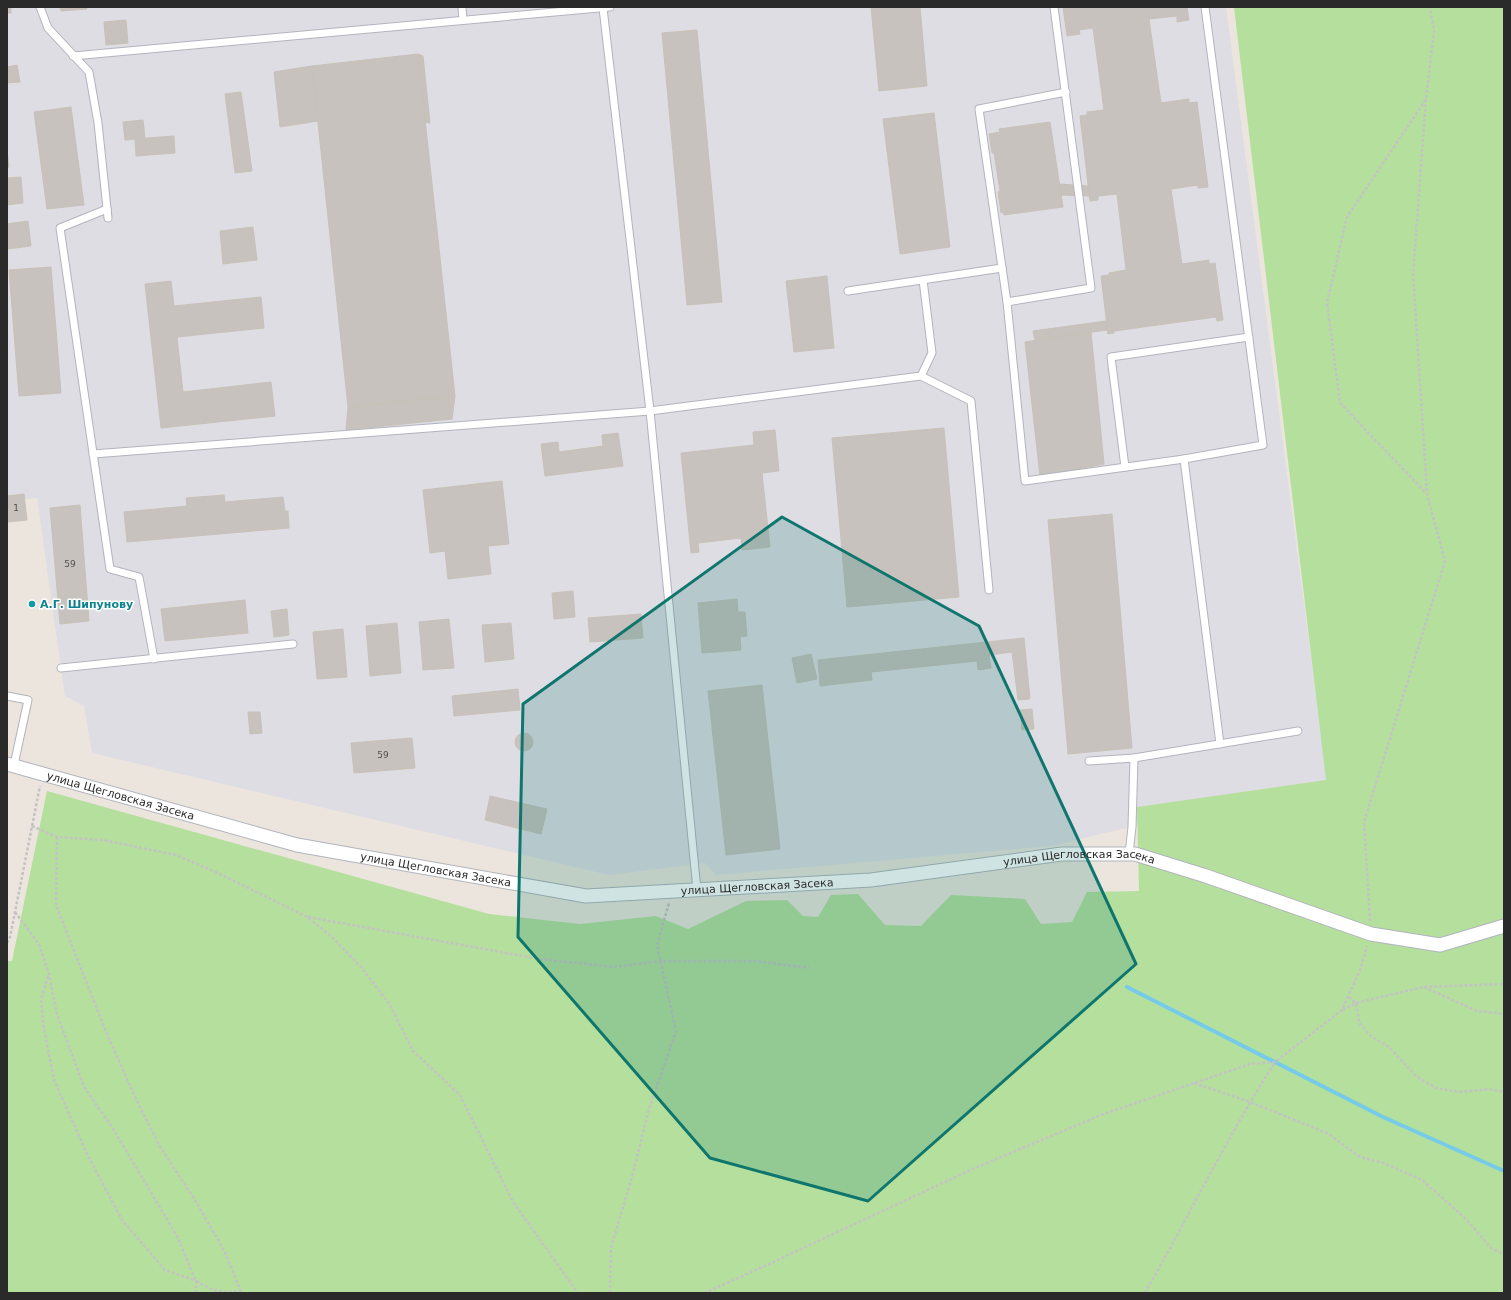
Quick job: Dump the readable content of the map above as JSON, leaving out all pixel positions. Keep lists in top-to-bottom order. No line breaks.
{"streets":{"street":["улица Щегловская Засека"]},"places":["А.Г. Шипунову"],"house_numbers":["1","59","59"]}
